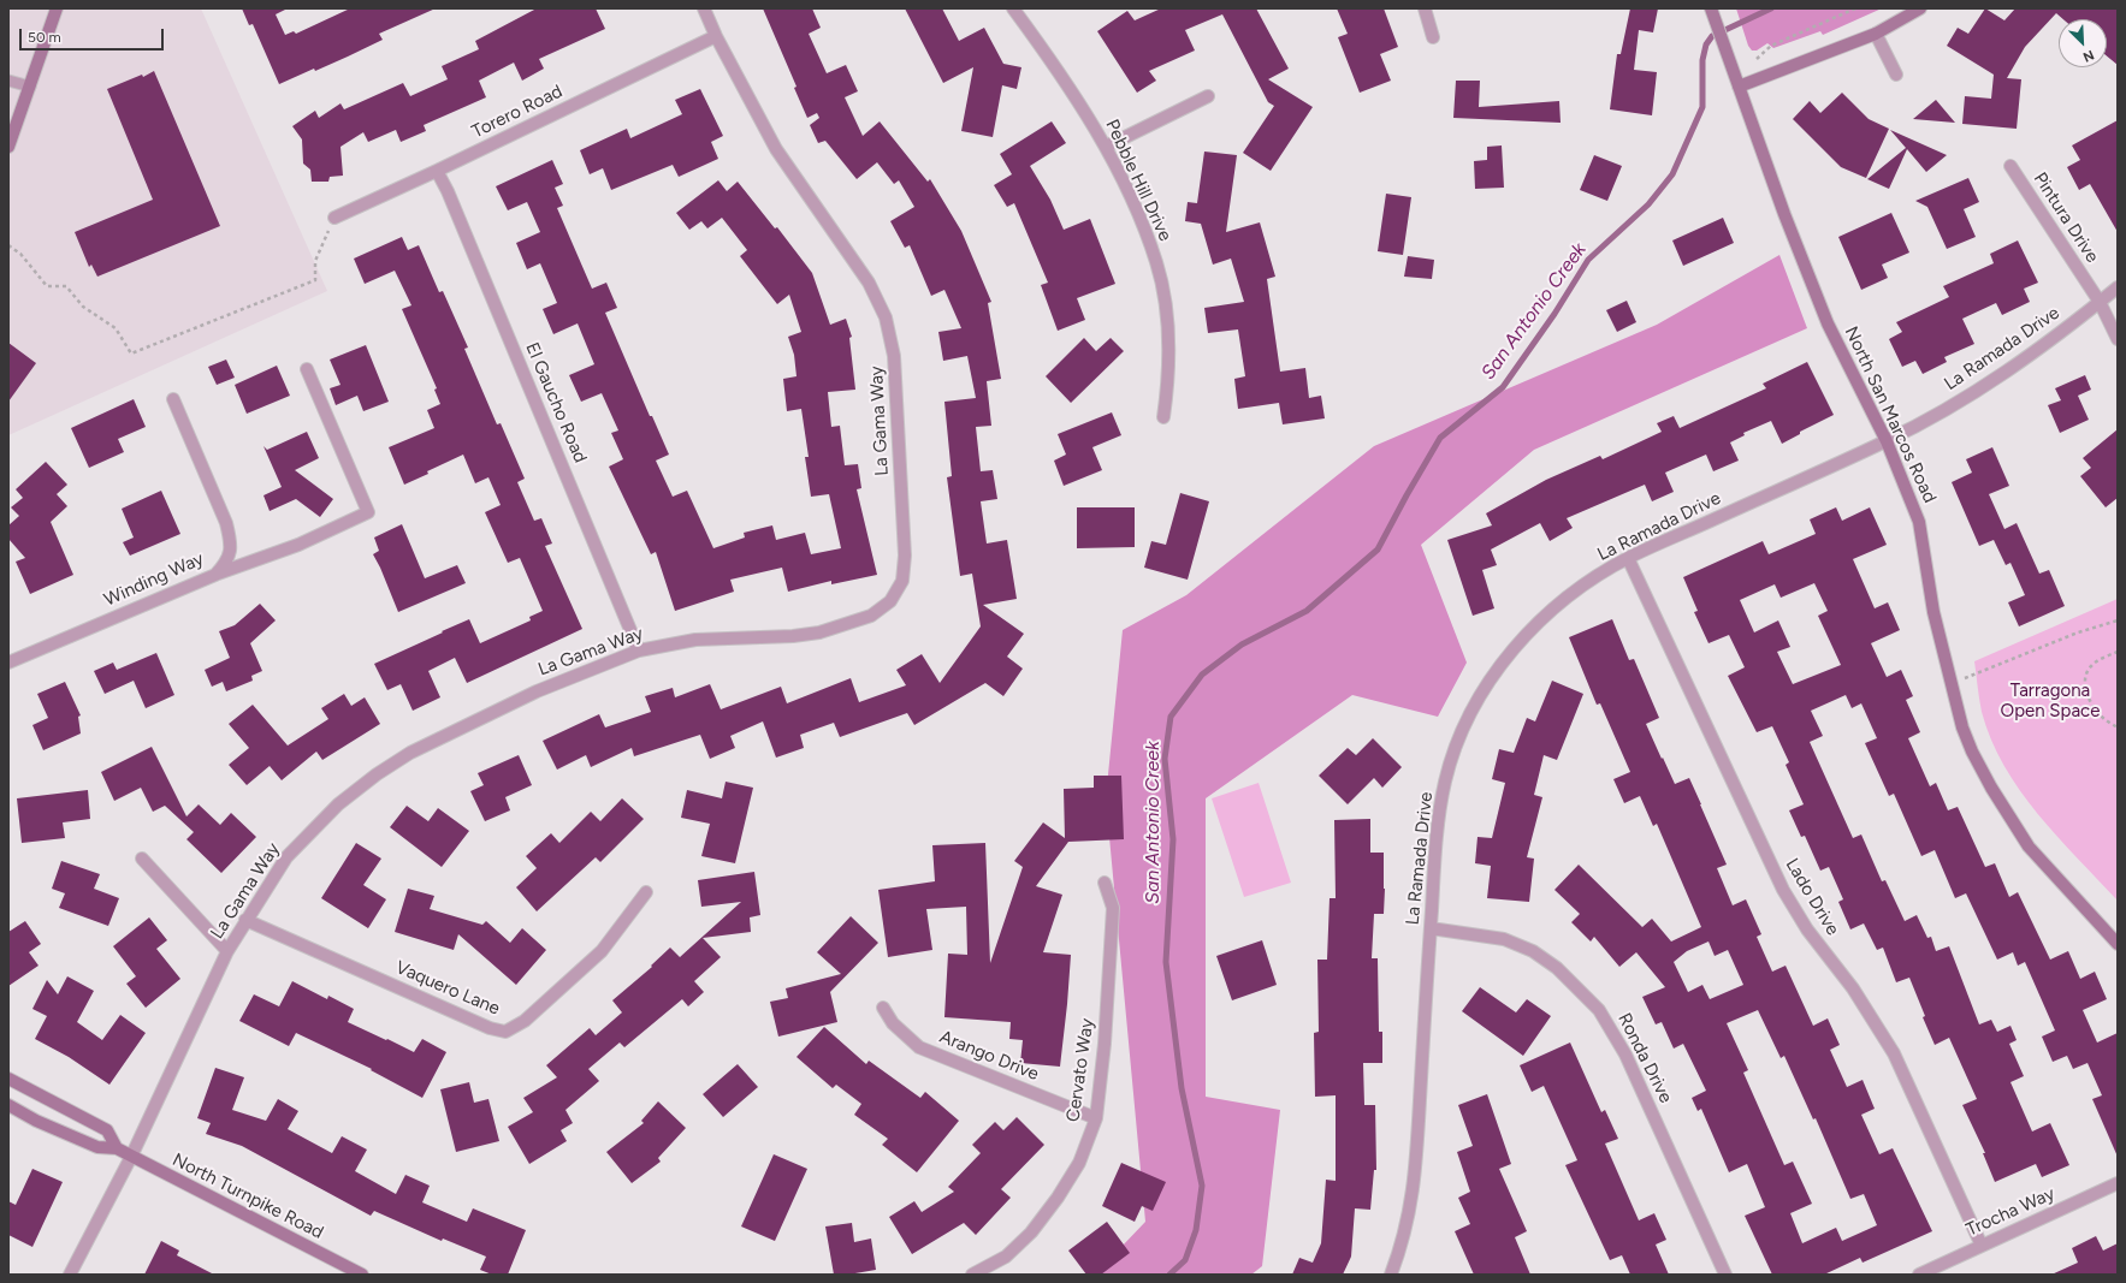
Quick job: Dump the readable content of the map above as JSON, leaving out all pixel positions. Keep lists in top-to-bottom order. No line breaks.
{"streets":{"street":["Torero Road","Pebble Hill Drive","Pintura Drive","La Ramada Drive","El Gaucho Road","North San Marcos Road","La Gama Way","Winding Way","Lado Drive","Vaquero Lane","Arango Drive","Ronda Drive","Cervato Way","North Turnpike Road","Trocha Way"]},"crossings":[["Torero Road","El Gaucho Road"],["Torero Road","La Gama Way"],["Pintura Drive","La Ramada Drive"],["La Ramada Drive","North San Marcos Road"],["La Ramada Drive","Lado Drive"],["La Ramada Drive","Ronda Drive"],["El Gaucho Road","La Gama Way"],["La Gama Way","Vaquero Lane"],["La Gama Way","North Turnpike Road"],["Lado Drive","Trocha Way"],["Arango Drive","Cervato Way"]],"water":["San Antonio Creek"],"parks":["Tarragona Open Space"],"scale_bar":"50 m","north":"bottom right"}
